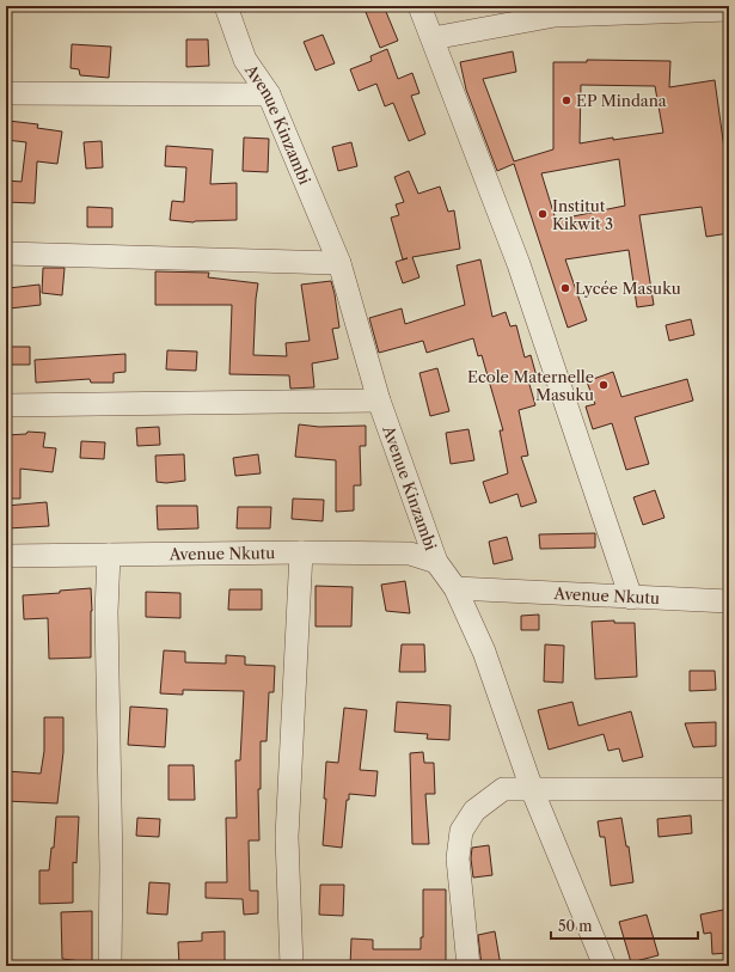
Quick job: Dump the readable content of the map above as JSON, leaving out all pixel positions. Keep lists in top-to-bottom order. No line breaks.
{"streets":{"street":["Avenue Kinzambi","Avenue Nkutu"]},"crossings":[["Avenue Kinzambi","Avenue Nkutu"]],"places":["EP Mindana","Institut Kikwit 3","Lycée Masuku","Ecole Maternelle Masuku"],"scale_bar":"50 m"}
